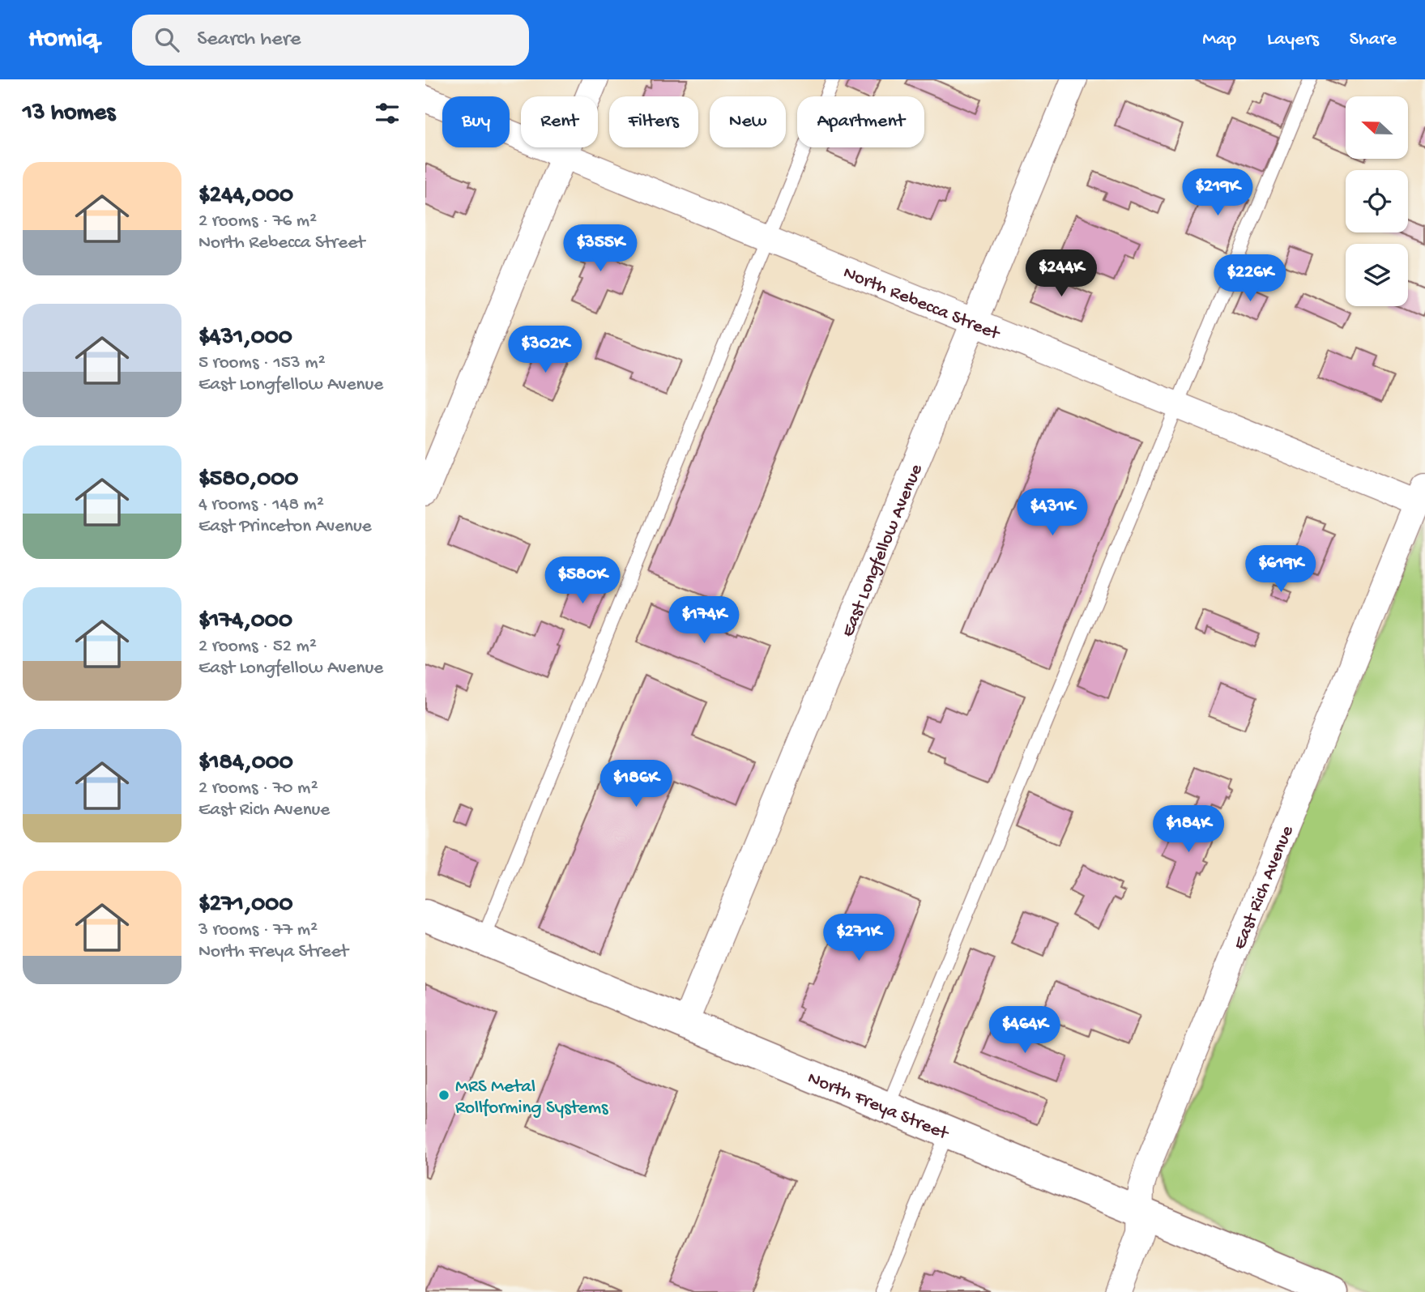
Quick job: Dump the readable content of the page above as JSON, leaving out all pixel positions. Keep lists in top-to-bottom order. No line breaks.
{"streets":{"street":["North Rebecca Street","East Longfellow Avenue","East Rich Avenue","North Freya Street"]},"crossings":[["North Rebecca Street","East Longfellow Avenue"],["North Rebecca Street","East Rich Avenue"],["East Longfellow Avenue","North Freya Street"],["East Rich Avenue","North Freya Street"]],"places":["MRS Metal Rollforming Systems"],"north":"left","page":{"header":"Homiq","search":"Search here","nav":["Map","Layers","Share"],"heading":"13 homes","chip":["Buy","Rent","Filters","New","Apartment"],"list":[{"name":"$244,000","note":"2 rooms · 76 m² · North Rebecca Street"},{"name":"$431,000","note":"5 rooms · 153 m² · East Longfellow Avenue"},{"name":"$580,000","note":"4 rooms · 148 m² · East Princeton Avenue"},{"name":"$174,000","note":"2 rooms · 52 m² · East Longfellow Avenue"},{"name":"$184,000","note":"2 rooms · 70 m² · East Rich Avenue"},{"name":"$271,000","note":"3 rooms · 77 m² · North Freya Street"}],"price":["$219K","$355K","$244K","$226K","$302K","$431K","$619K","$580K","$174K","$186K","$184K","$271K","$464K"]}}
